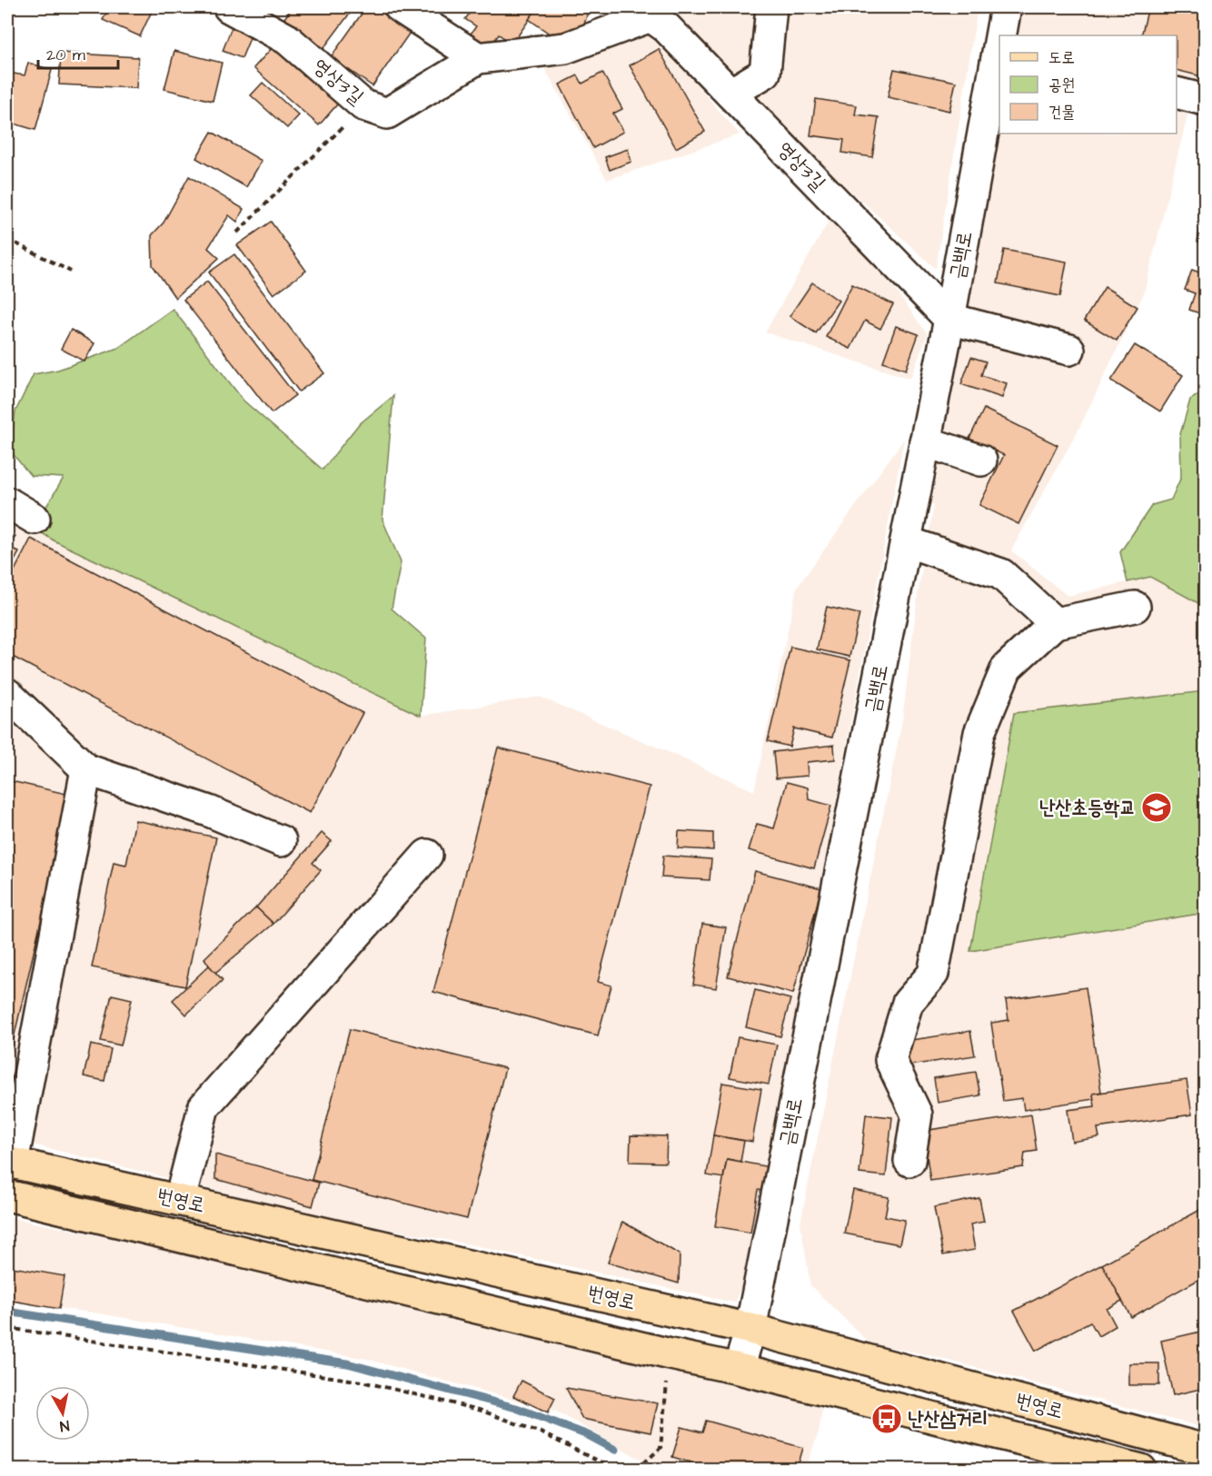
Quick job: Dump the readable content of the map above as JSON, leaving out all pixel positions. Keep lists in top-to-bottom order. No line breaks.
{"streets":{"main road":["번영로"],"street":["영상3길","금백로"]},"crossings":[["영상3길","금백로"],["금백로","번영로"]],"places":{"school or university":["난산초등학교"],"bus stop":["난산삼거리"]},"legend":["도로","공원","건물"],"scale_bar":"20 m","north":"bottom"}
